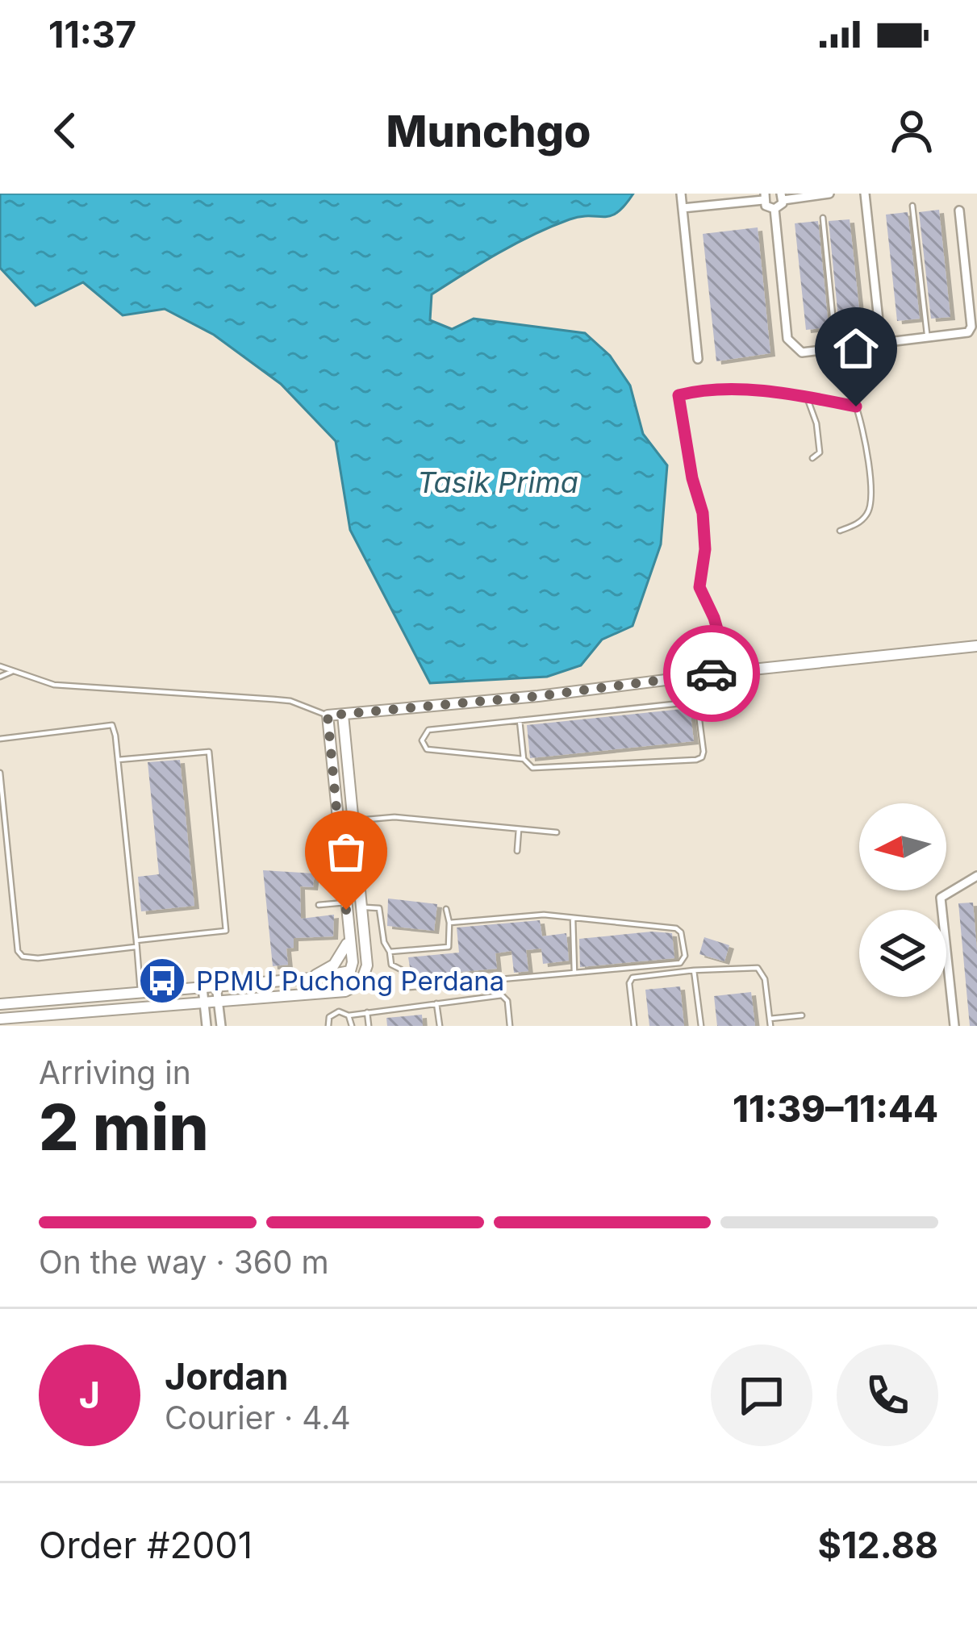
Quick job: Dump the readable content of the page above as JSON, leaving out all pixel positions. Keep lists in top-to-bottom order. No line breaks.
{"water":["Tasik Prima"],"places":{"bus stop":["PPMU Puchong Perdana"]},"north":"left","page":{"status":"11:37","header":"Munchgo","heading":["2 min","Arriving in","11:39–11:44"],"panel":["Jordan","Courier · 4.4","Order #2001","$12.88"],"bar":"On the way · 360 m","round":"J"}}
